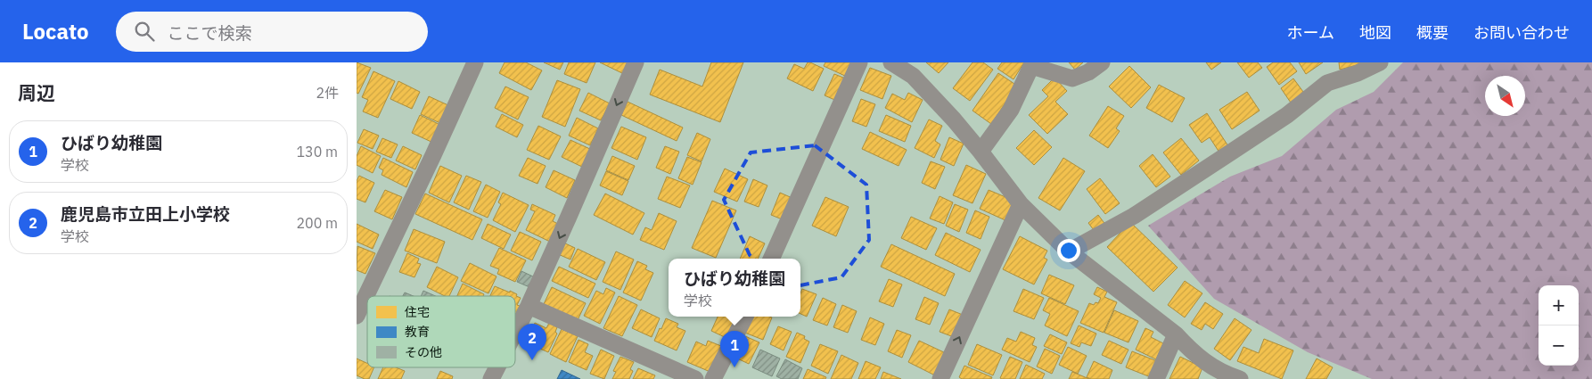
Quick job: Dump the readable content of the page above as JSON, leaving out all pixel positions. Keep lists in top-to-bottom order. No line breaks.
{"legend":["住宅","教育","その他"],"north":"bottom right","page":{"header":"Locato","search":"ここで検索","nav":["ホーム","地図","概要","お問い合わせ"],"heading":["周辺","2件"],"list":[{"mark":"1","name":"ひばり幼稚園","note":"学校","value":"130 m"},{"mark":"2","name":"鹿児島市立田上小学校","note":"学校","value":"200 m"}],"popup":["ひばり幼稚園","学校"],"map_buttons":["+","−"],"pins":["2","1"]}}
